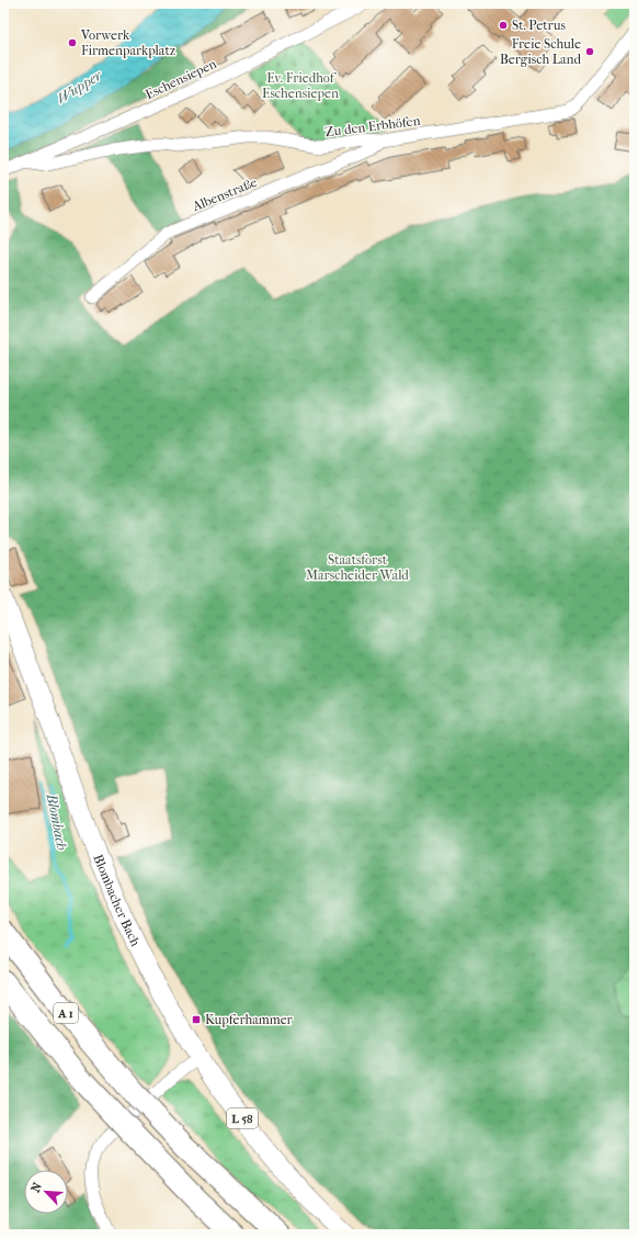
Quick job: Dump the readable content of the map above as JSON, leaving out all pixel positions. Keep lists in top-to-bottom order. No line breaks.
{"streets":{"highway":["A 1"],"main road":["Blombacher Bach","L 58"],"street":["Eschensiepen","Zu den Erbhöfen","Albenstraße"]},"crossings":[["Eschensiepen","Zu den Erbhöfen"],["Zu den Erbhöfen","Albenstraße"]],"water":["Wupper","Blombach"],"parks":["Ev. Friedhof Eschensiepen","Staatsforst Marscheider Wald"],"places":{"other":["St. Petrus","Vorwerk Firmenparkplatz","Freie Schule Bergisch Land"],"transit":["Kupferhammer"]},"north":"top left"}
